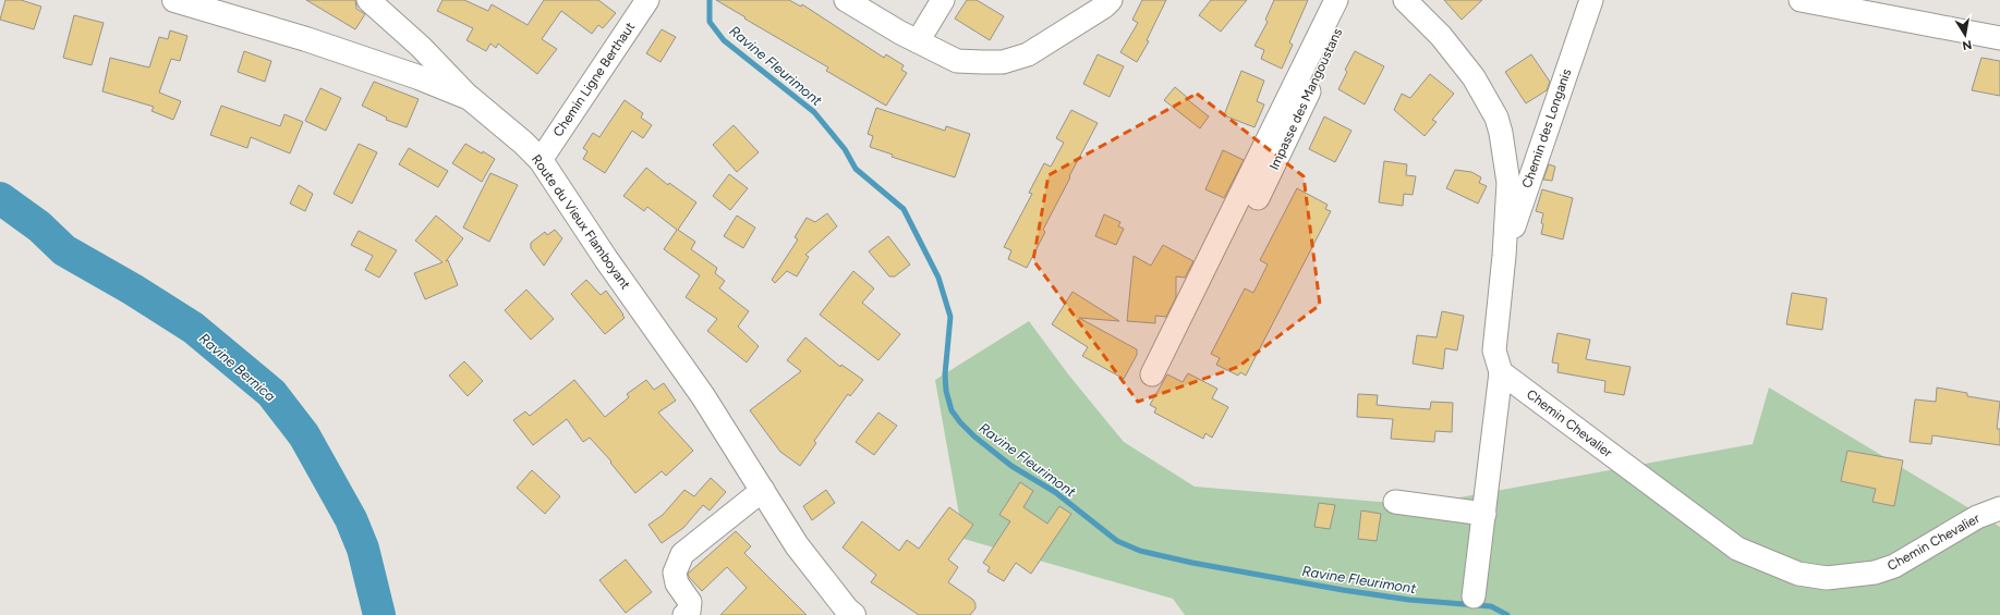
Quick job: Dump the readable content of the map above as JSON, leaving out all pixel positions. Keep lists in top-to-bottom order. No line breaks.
{"streets":{"main road":["Route du Vieux Flamboyant"],"street":["Chemin Ligne Berthaut","Impasse des Mangoustans","Chemin des Longanis","Chemin Chevalier"]},"crossings":[["Chemin Ligne Berthaut","Route du Vieux Flamboyant"]],"water":["Ravine Fleurimont","Ravine Bernica"],"north":"bottom"}
